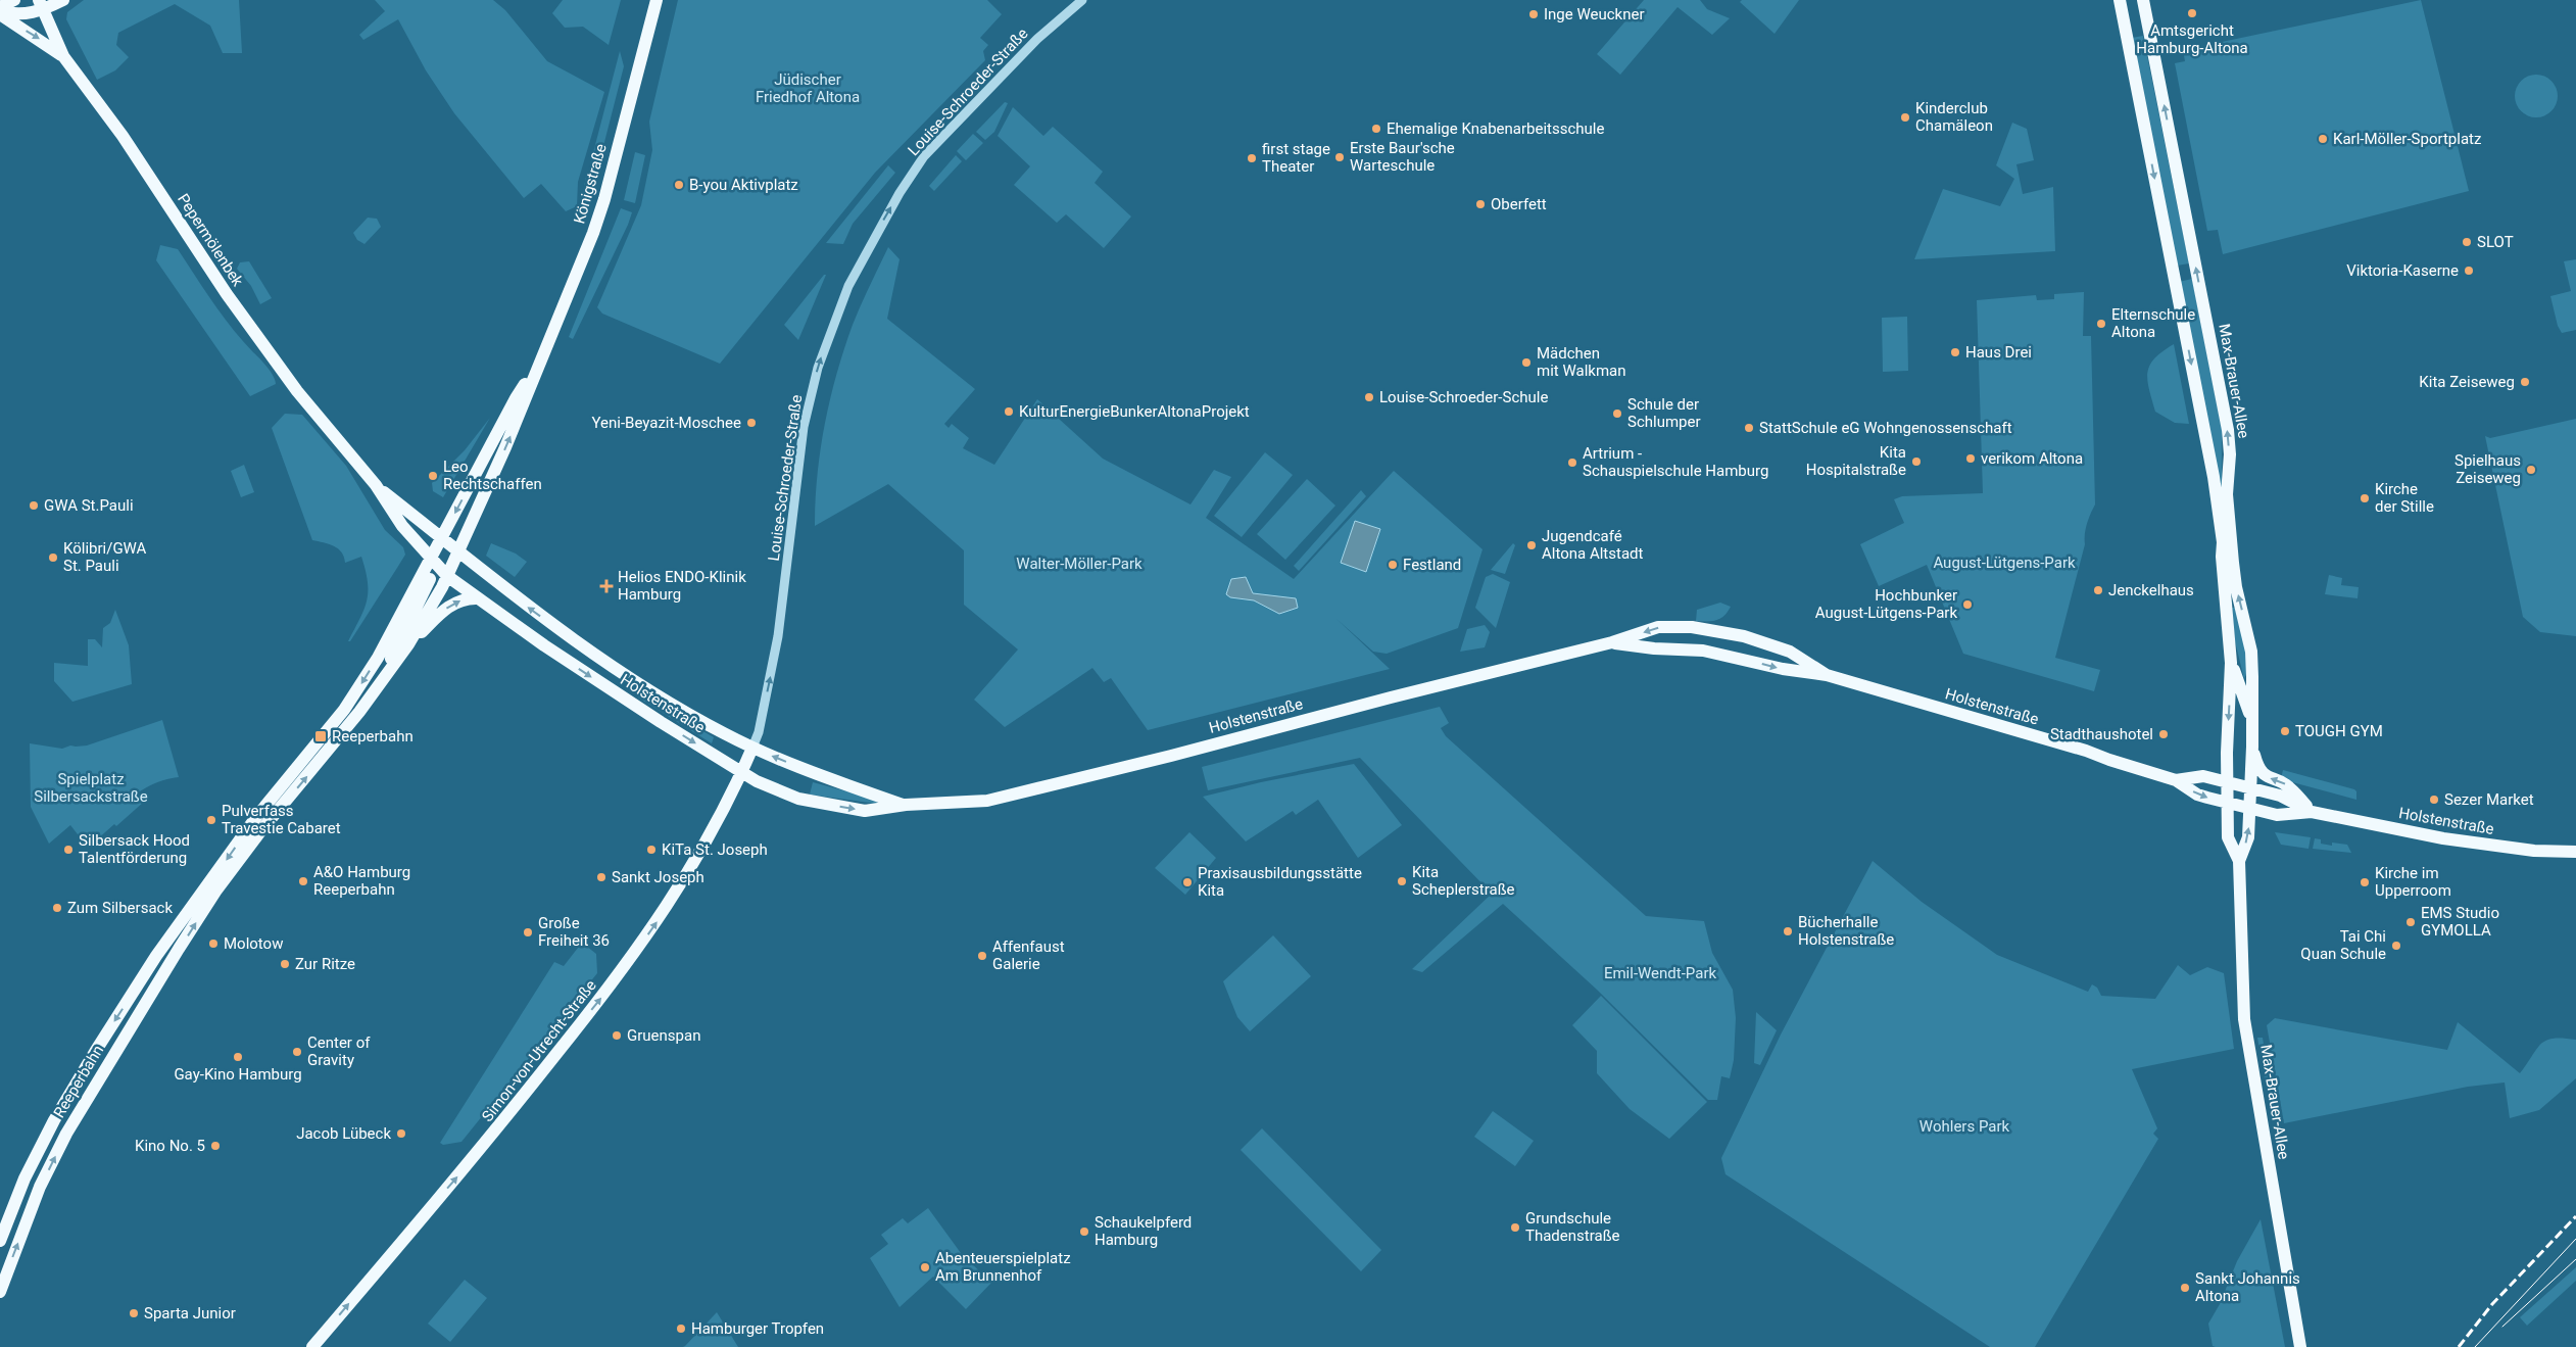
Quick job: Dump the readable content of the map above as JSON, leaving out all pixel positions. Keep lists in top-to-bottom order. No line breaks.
{"streets":{"main road":["Königstraße","Pepermölenbek","Max-Brauer-Allee","Holstenstraße","Simon-von-Utrecht-Straße","Reeperbahn"],"street":["Louise-Schroeder-Straße"]},"crossings":[["Louise-Schroeder-Straße","Holstenstraße"],["Louise-Schroeder-Straße","Simon-von-Utrecht-Straße"],["Königstraße","Pepermölenbek"],["Königstraße","Holstenstraße"],["Königstraße","Reeperbahn"],["Pepermölenbek","Holstenstraße"],["Pepermölenbek","Reeperbahn"],["Max-Brauer-Allee","Holstenstraße"],["Holstenstraße","Simon-von-Utrecht-Straße"],["Holstenstraße","Reeperbahn"]],"one_way":["Louise-Schroeder-Straße","Simon-von-Utrecht-Straße"],"parks":["Jüdischer Friedhof Altona","August-Lütgens-Park","Walter-Möller-Park","Spielplatz Silbersackstraße","Emil-Wendt-Park","Wohlers Park"],"places":{"other":["Amtsgericht Hamburg-Altona","Inge Weuckner","Kinderclub Chamäleon","Ehemalige Knabenarbeitsschule","Karl-Möller-Sportplatz","Erste Baur'sche Warteschule","first stage Theater","B-you Aktivplatz","Oberfett","SLOT","Viktoria-Kaserne","Elternschule Altona","Haus Drei","Mädchen mit Walkman","Kita Zeiseweg","Louise-Schroeder-Schule","KulturEnergieBunkerAltonaProjekt","Schule der Schlumper","Yeni-Beyazit-Moschee","StattSchule eG Wohngenossenschaft","verikom Altona","Kita Hospitalstraße","Artrium - Schauspielschule Hamburg","Spielhaus Zeiseweg","Leo Rechtschaffen","Kirche der Stille","GWA St.Pauli","Jugendcafé Altona Altstadt","Kölibri/GWA St. Pauli","Festland","Jenckelhaus","Hochbunker August-Lütgens-Park","TOUGH GYM","Stadthaushotel","Sezer Market","Pulverfass Travestie Cabaret","Silbersack Hood Talentförderung","KiTa St. Joseph","Sankt Joseph","A&O Hamburg Reeperbahn","Kita Scheplerstraße","Praxisausbildungsstätte Kita","Kirche im Upperroom","Zum Silbersack","EMS Studio GYMOLLA","Bücherhalle Holstenstraße","Große Freiheit 36","Molotow","Tai Chi Quan Schule","Affenfaust Galerie","Zur Ritze","Gruenspan","Center of Gravity","Gay-Kino Hamburg","Jacob Lübeck","Kino No. 5","Grundschule Thadenstraße","Schaukelpferd Hamburg","Abenteuerspielplatz Am Brunnenhof","Sankt Johannis Altona","Sparta Junior","Hamburger Tropfen"],"health":["Helios ENDO-Klinik Hamburg"],"transit":["Reeperbahn"]}}
